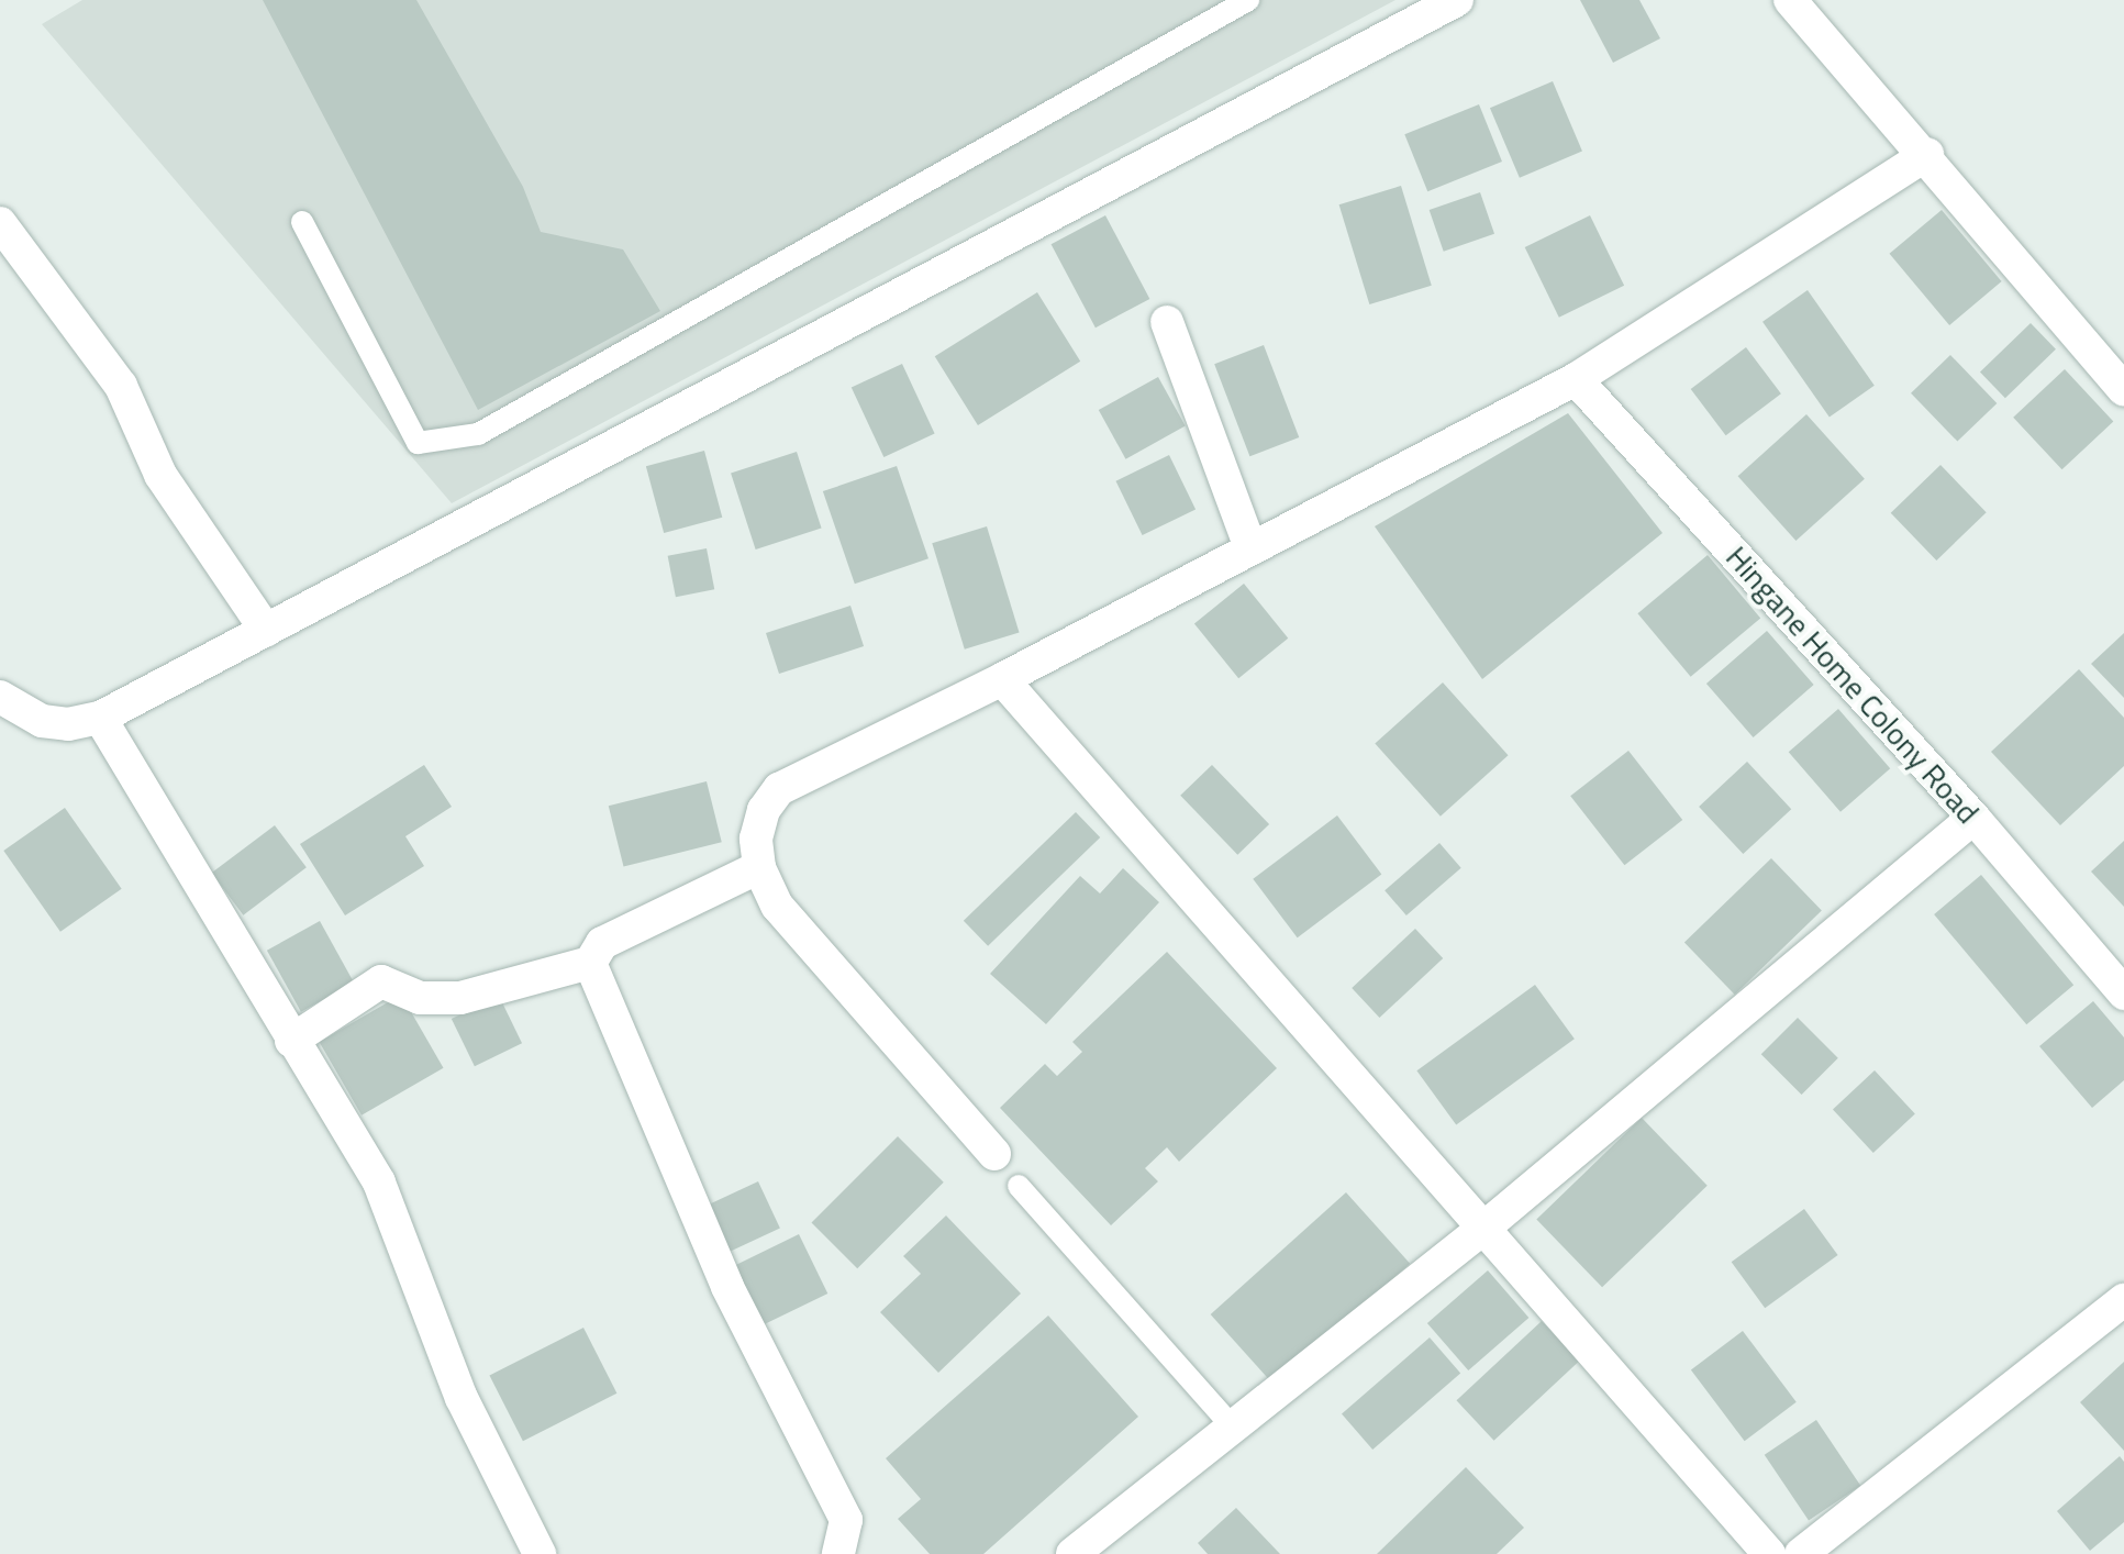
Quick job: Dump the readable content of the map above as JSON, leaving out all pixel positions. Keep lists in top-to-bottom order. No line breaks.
{"streets":{"street":["Hingane Home Colony Road"]}}
